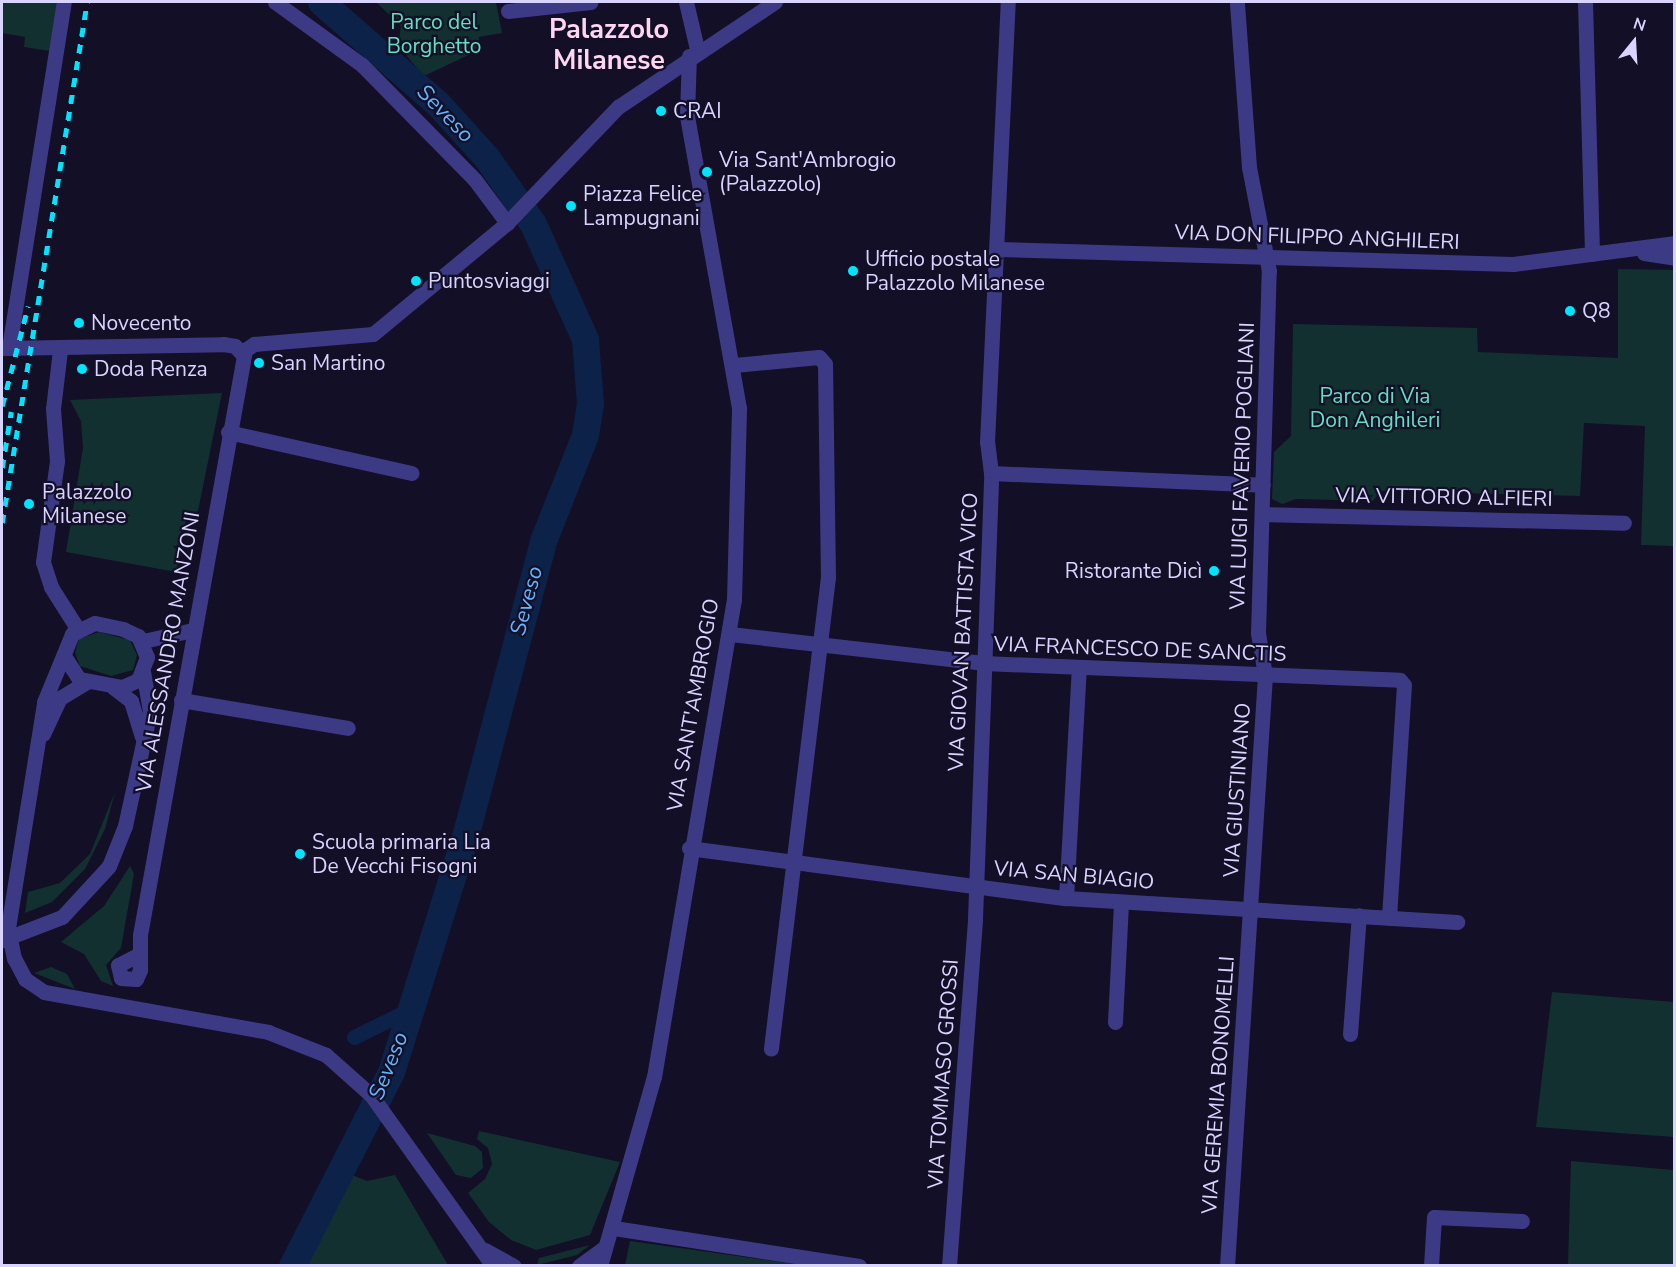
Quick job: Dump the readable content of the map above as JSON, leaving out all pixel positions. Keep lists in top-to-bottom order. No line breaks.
{"streets":{"street":["VIA DON FILIPPO ANGHILERI","VIA LUIGI FAVERIO POGLIANI","VIA VITTORIO ALFIERI","VIA GIOVAN BATTISTA VICO","VIA FRANCESCO DE SANCTIS","VIA ALESSANDRO MANZONI","VIA SANT'AMBROGIO","VIA GIUSTINIANO","VIA SAN BIAGIO","VIA TOMMASO GROSSI","VIA GEREMIA BONOMELLI"]},"crossings":[["VIA DON FILIPPO ANGHILERI","VIA LUIGI FAVERIO POGLIANI"],["VIA LUIGI FAVERIO POGLIANI","VIA VITTORIO ALFIERI"],["VIA LUIGI FAVERIO POGLIANI","VIA GIOVAN BATTISTA VICO"],["VIA LUIGI FAVERIO POGLIANI","VIA FRANCESCO DE SANCTIS"],["VIA LUIGI FAVERIO POGLIANI","VIA GIUSTINIANO"],["VIA GIOVAN BATTISTA VICO","VIA FRANCESCO DE SANCTIS"],["VIA GIOVAN BATTISTA VICO","VIA SAN BIAGIO"],["VIA GIOVAN BATTISTA VICO","VIA TOMMASO GROSSI"],["VIA FRANCESCO DE SANCTIS","VIA SANT'AMBROGIO"],["VIA FRANCESCO DE SANCTIS","VIA GIUSTINIANO"],["VIA FRANCESCO DE SANCTIS","VIA SAN BIAGIO"],["VIA SANT'AMBROGIO","VIA SAN BIAGIO"],["VIA GIUSTINIANO","VIA SAN BIAGIO"],["VIA GIUSTINIANO","VIA GEREMIA BONOMELLI"],["VIA SAN BIAGIO","VIA TOMMASO GROSSI"],["VIA SAN BIAGIO","VIA GEREMIA BONOMELLI"]],"districts":["Palazzolo Milanese"],"water":["Seveso"],"parks":["Parco del Borghetto","Parco di Via Don Anghileri"],"places":["CRAI","Via Sant'Ambrogio (Palazzolo)","Piazza Felice Lampugnani","Ufficio postale Palazzolo Milanese","Puntosviaggi","Q8","Novecento","San Martino","Doda Renza","Palazzolo Milanese","Ristorante Dicì","Scuola primaria Lia De Vecchi Fisogni"],"north":"top"}
